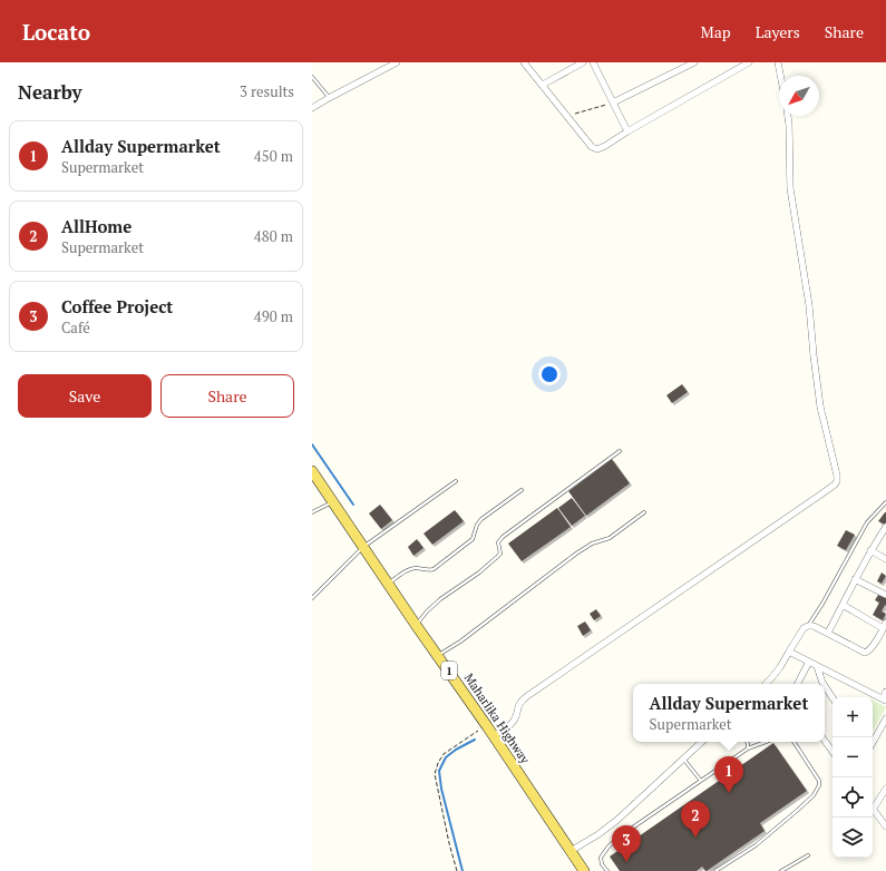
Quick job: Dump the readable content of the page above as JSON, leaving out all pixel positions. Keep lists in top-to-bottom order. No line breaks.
{"streets":{"main road":["1","Maharlika Highway"]},"north":"bottom left","page":{"header":"Locato","nav":["Map","Layers","Share"],"heading":["Nearby","3 results"],"list":[{"mark":"1","name":"Allday Supermarket","note":"Supermarket","value":"450 m"},{"mark":"2","name":"AllHome","note":"Supermarket","value":"480 m"},{"mark":"3","name":"Coffee Project","note":"Café","value":"490 m"}],"buttons":["Save","Share"],"popup":["Allday Supermarket","Supermarket"],"map_buttons":["+","−"],"pins":["1","2","3"]}}
